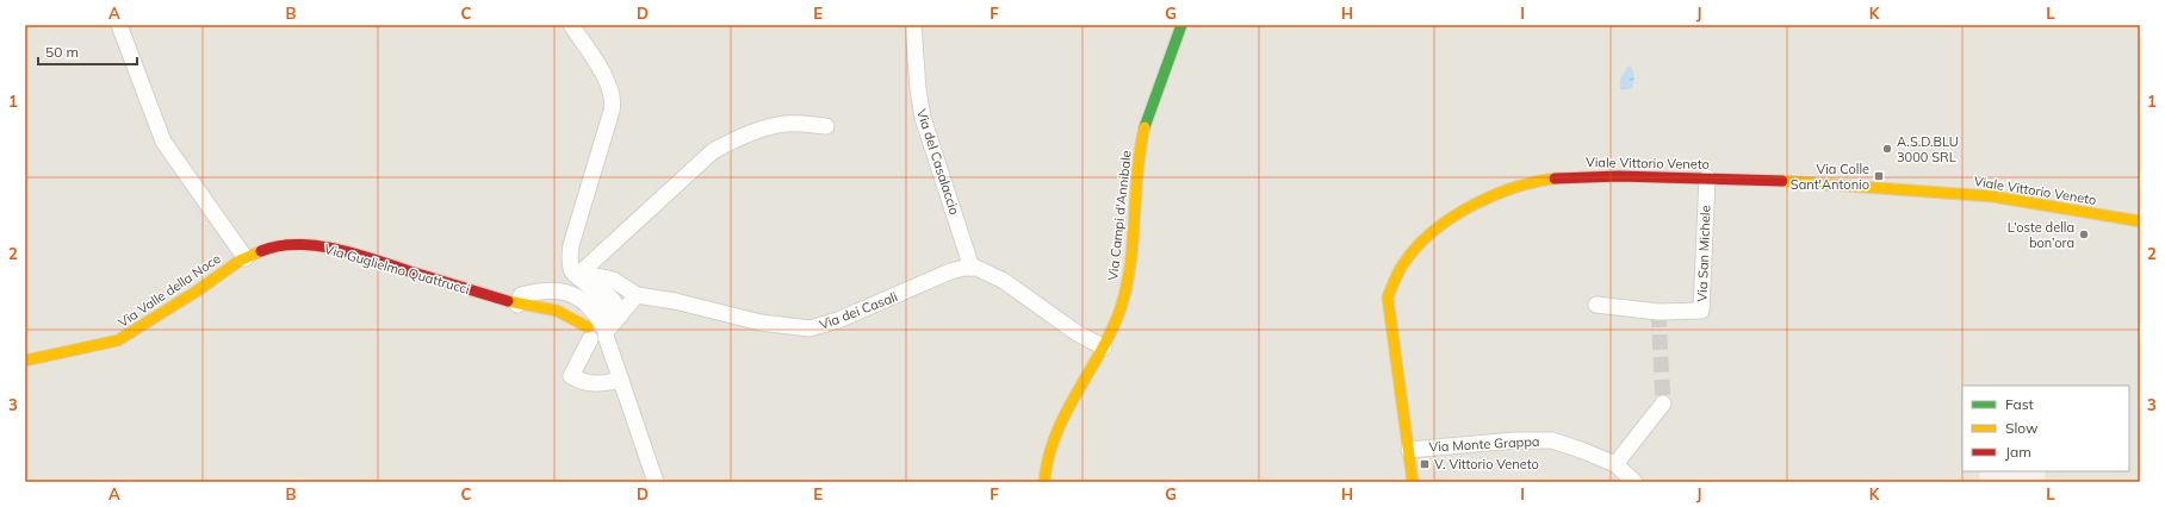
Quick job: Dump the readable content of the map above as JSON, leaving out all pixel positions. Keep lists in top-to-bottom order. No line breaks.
{"streets":{"main road":["Viale Vittorio Veneto","Via Campi d'Annibale","Via Guglielmo Quattrucci","Via Valle della Noce"],"street":["Via del Casalaccio","Via San Michele","Via dei Casali","Via Monte Grappa"]},"crossings":[["Via del Casalaccio","Via dei Casali"],["Viale Vittorio Veneto","Via San Michele"],["Viale Vittorio Veneto","Via Monte Grappa"],["Via Campi d'Annibale","Via dei Casali"],["Via Guglielmo Quattrucci","Via Valle della Noce"]],"places":{"other":["A.S.D.BLU 3000 SRL","L’oste della bon’ora"],"transit":["Via Colle Sant'Antonio","V. Vittorio Veneto"]},"legend":["Fast","Slow","Jam"],"scale_bar":"50 m","grid":{"columns":["A","B","C","D","E","F","G","H","I","J","K","L"],"rows":["1","2","3"]}}
